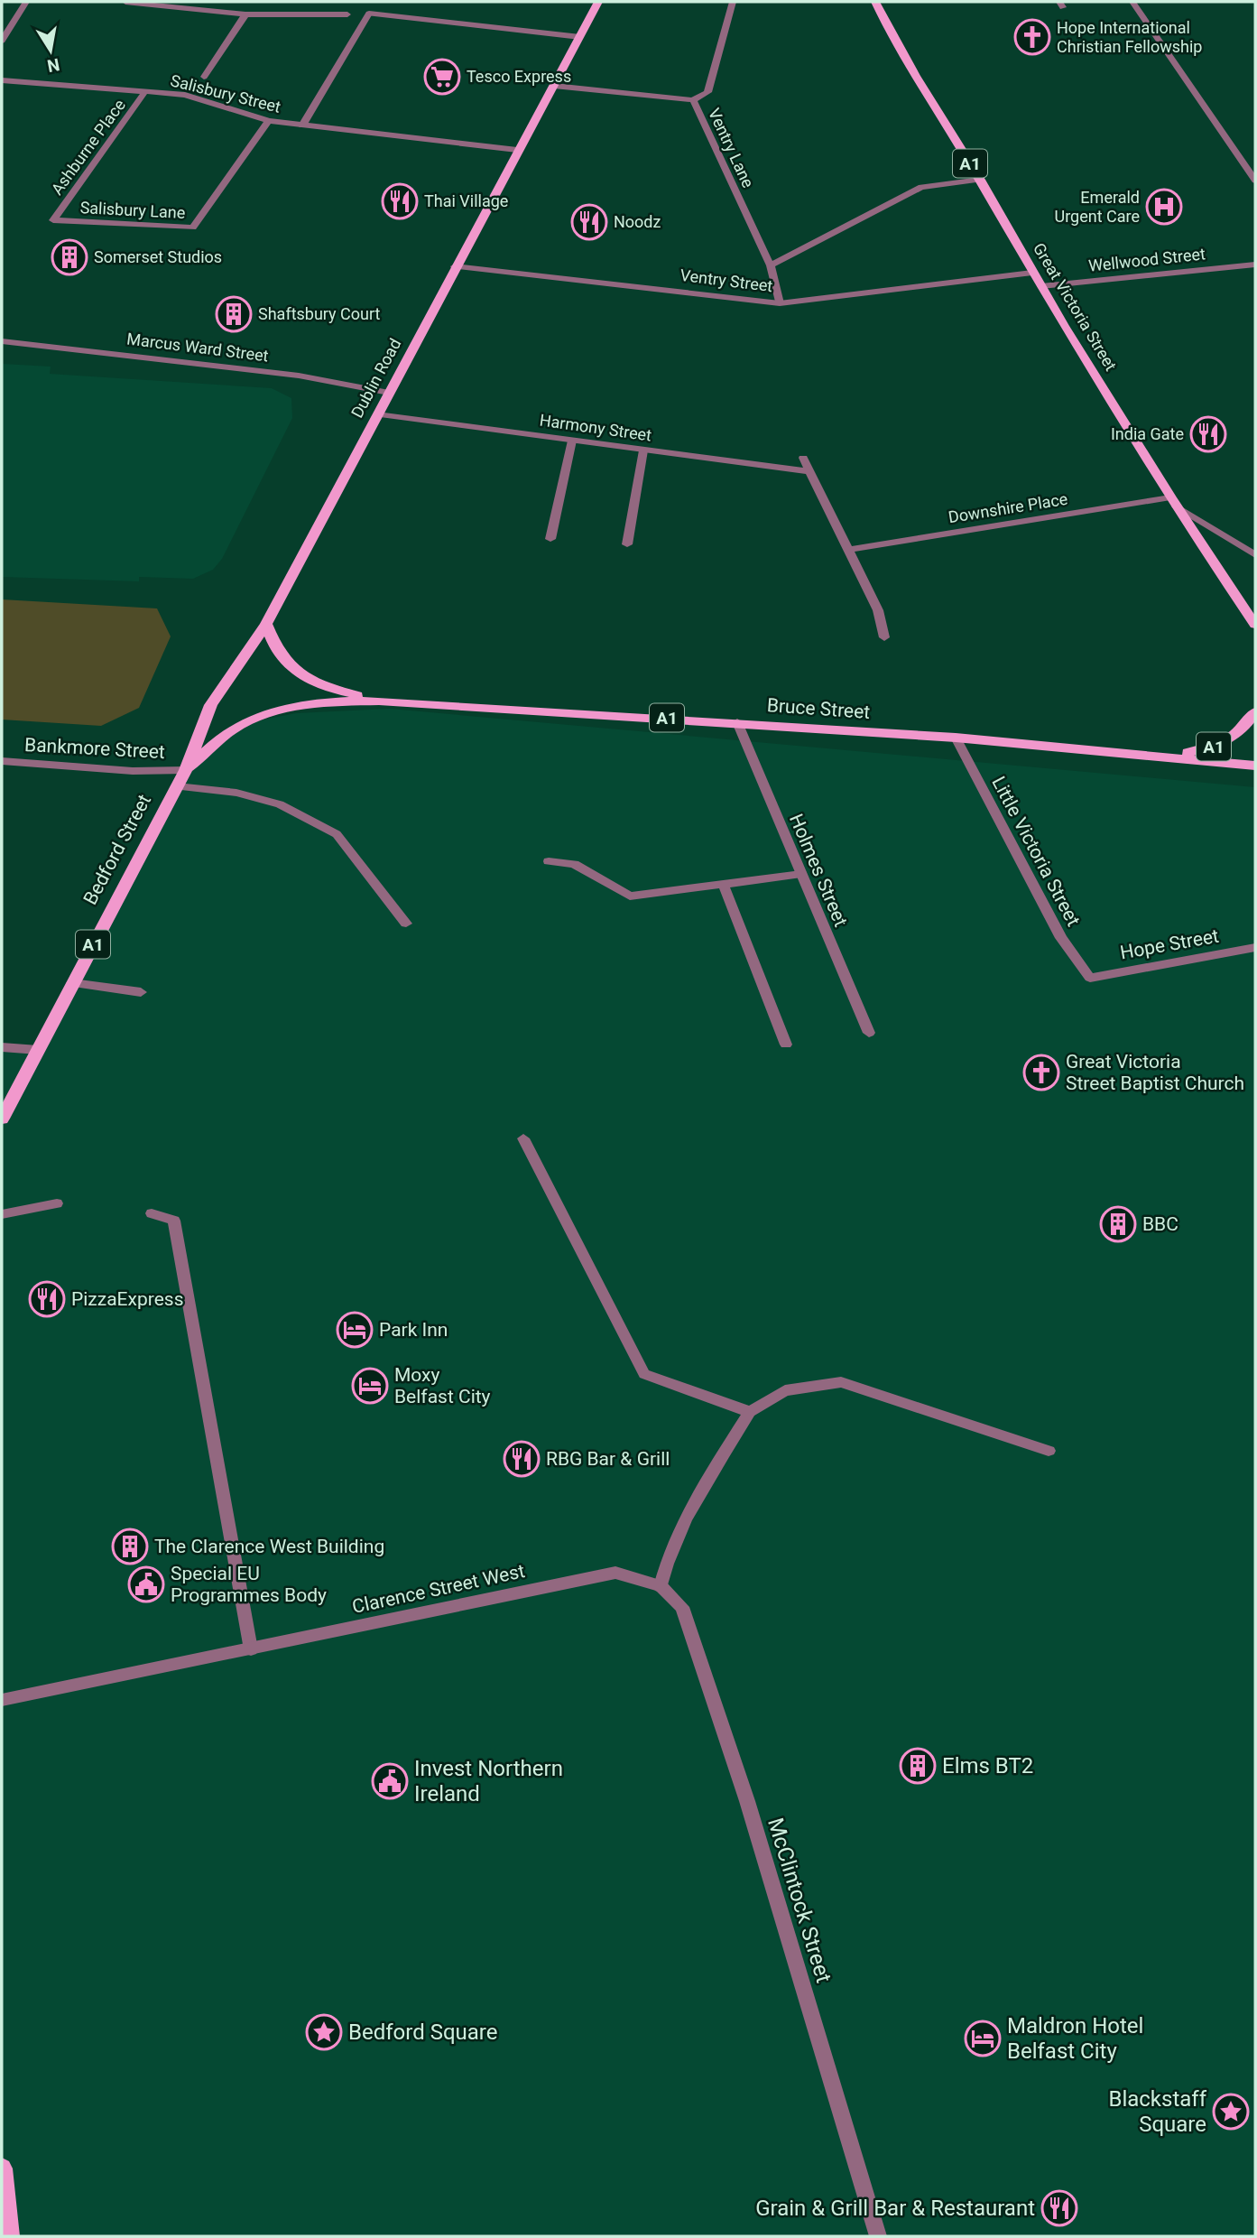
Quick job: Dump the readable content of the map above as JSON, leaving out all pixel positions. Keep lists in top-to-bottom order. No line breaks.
{"streets":{"main road":["A1","Great Victoria Street","Dublin Road","Bruce Street","Bedford Street"],"street":["Salisbury Street","Ashburne Place","Ventry Lane","Salisbury Lane","Wellwood Street","Ventry Street","Marcus Ward Street","Harmony Street","Downshire Place","Bankmore Street","Little Victoria Street","Holmes Street","Hope Street","Clarence Street West","McClintock Street"]},"crossings":[["Salisbury Street","Ashburne Place"],["Salisbury Street","Salisbury Lane"],["Salisbury Street","Dublin Road"],["Ashburne Place","Salisbury Lane"],["Ventry Lane","Ventry Street"],["Ventry Lane","Dublin Road"],["A1","Bruce Street"],["Wellwood Street","Great Victoria Street"],["Ventry Street","Great Victoria Street"],["Ventry Street","Dublin Road"],["Great Victoria Street","Downshire Place"],["Marcus Ward Street","Dublin Road"],["Dublin Road","Harmony Street"],["Dublin Road","Bruce Street"],["Dublin Road","Bankmore Street"],["Dublin Road","Bedford Street"],["Bruce Street","Bankmore Street"],["Bruce Street","Bedford Street"],["Bruce Street","Little Victoria Street"],["Bruce Street","Holmes Street"],["Bankmore Street","Bedford Street"],["Little Victoria Street","Hope Street"],["Clarence Street West","McClintock Street"]],"places":{"church":["Hope International Christian Fellowship","Great Victoria Street Baptist Church"],"supermarket":["Tesco Express"],"restaurant":["Thai Village","Noodz","India Gate","PizzaExpress","RBG Bar & Grill","Grain & Grill Bar & Restaurant"],"hospital":["Emerald Urgent Care"],"building":["Somerset Studios","Shaftsbury Court","BBC","The Clarence West Building","Elms BT2"],"hotel":["Park Inn","Moxy Belfast City","Maldron Hotel Belfast City"],"public building":["Special EU Programmes Body","Invest Northern Ireland"],"place":["Bedford Square","Blackstaff Square"]},"north":"bottom"}
